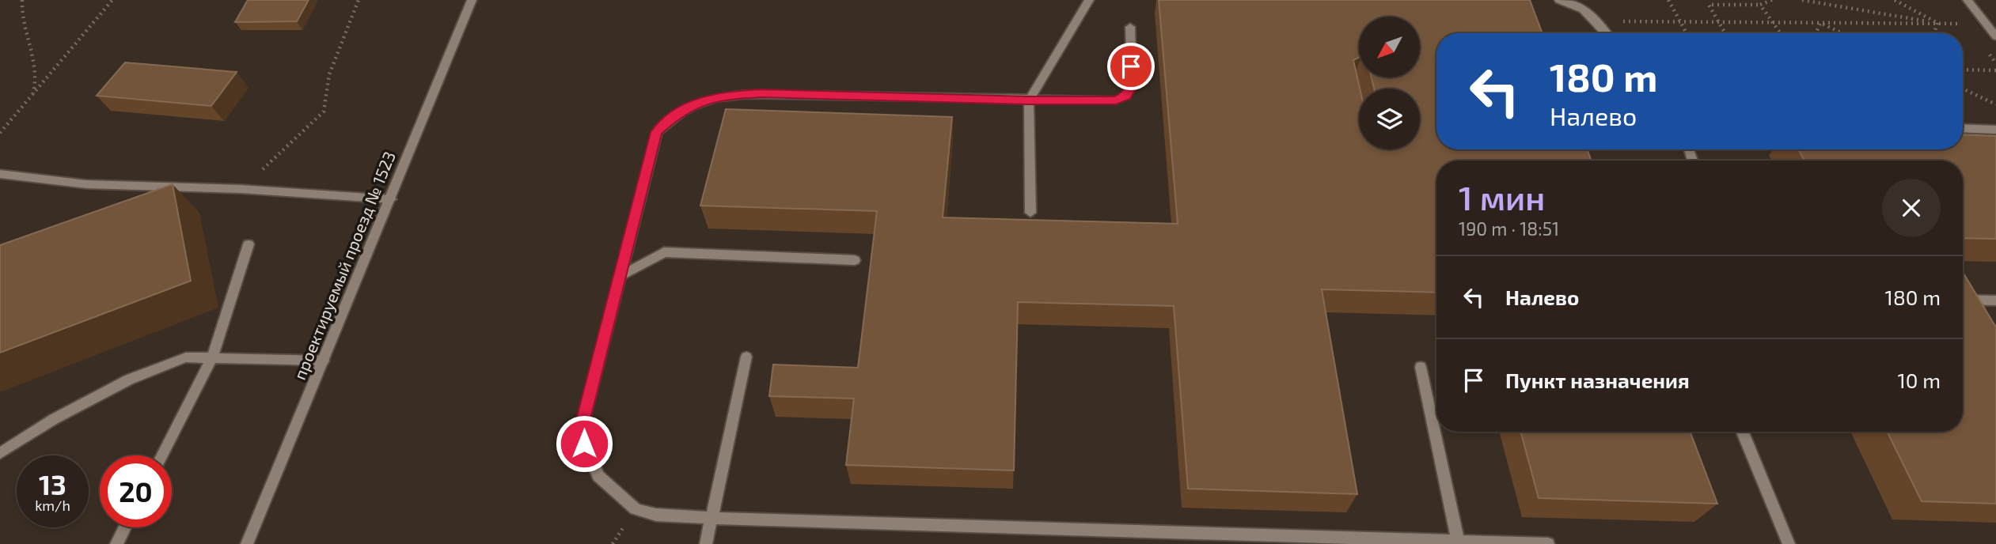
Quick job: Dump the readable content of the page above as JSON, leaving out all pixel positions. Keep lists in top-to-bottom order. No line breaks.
{"streets":{"street":["проектируемый проезд № 1523"]},"north":"bottom left","page":{"turn":["180 m","Налево"],"heading":["1 мин","190 m · 18:51"],"list":[{"name":"Налево","value":"180 m"},{"name":"Пункт назначения","value":"10 m"}],"speed":"13 km/h","limit":"20"}}
